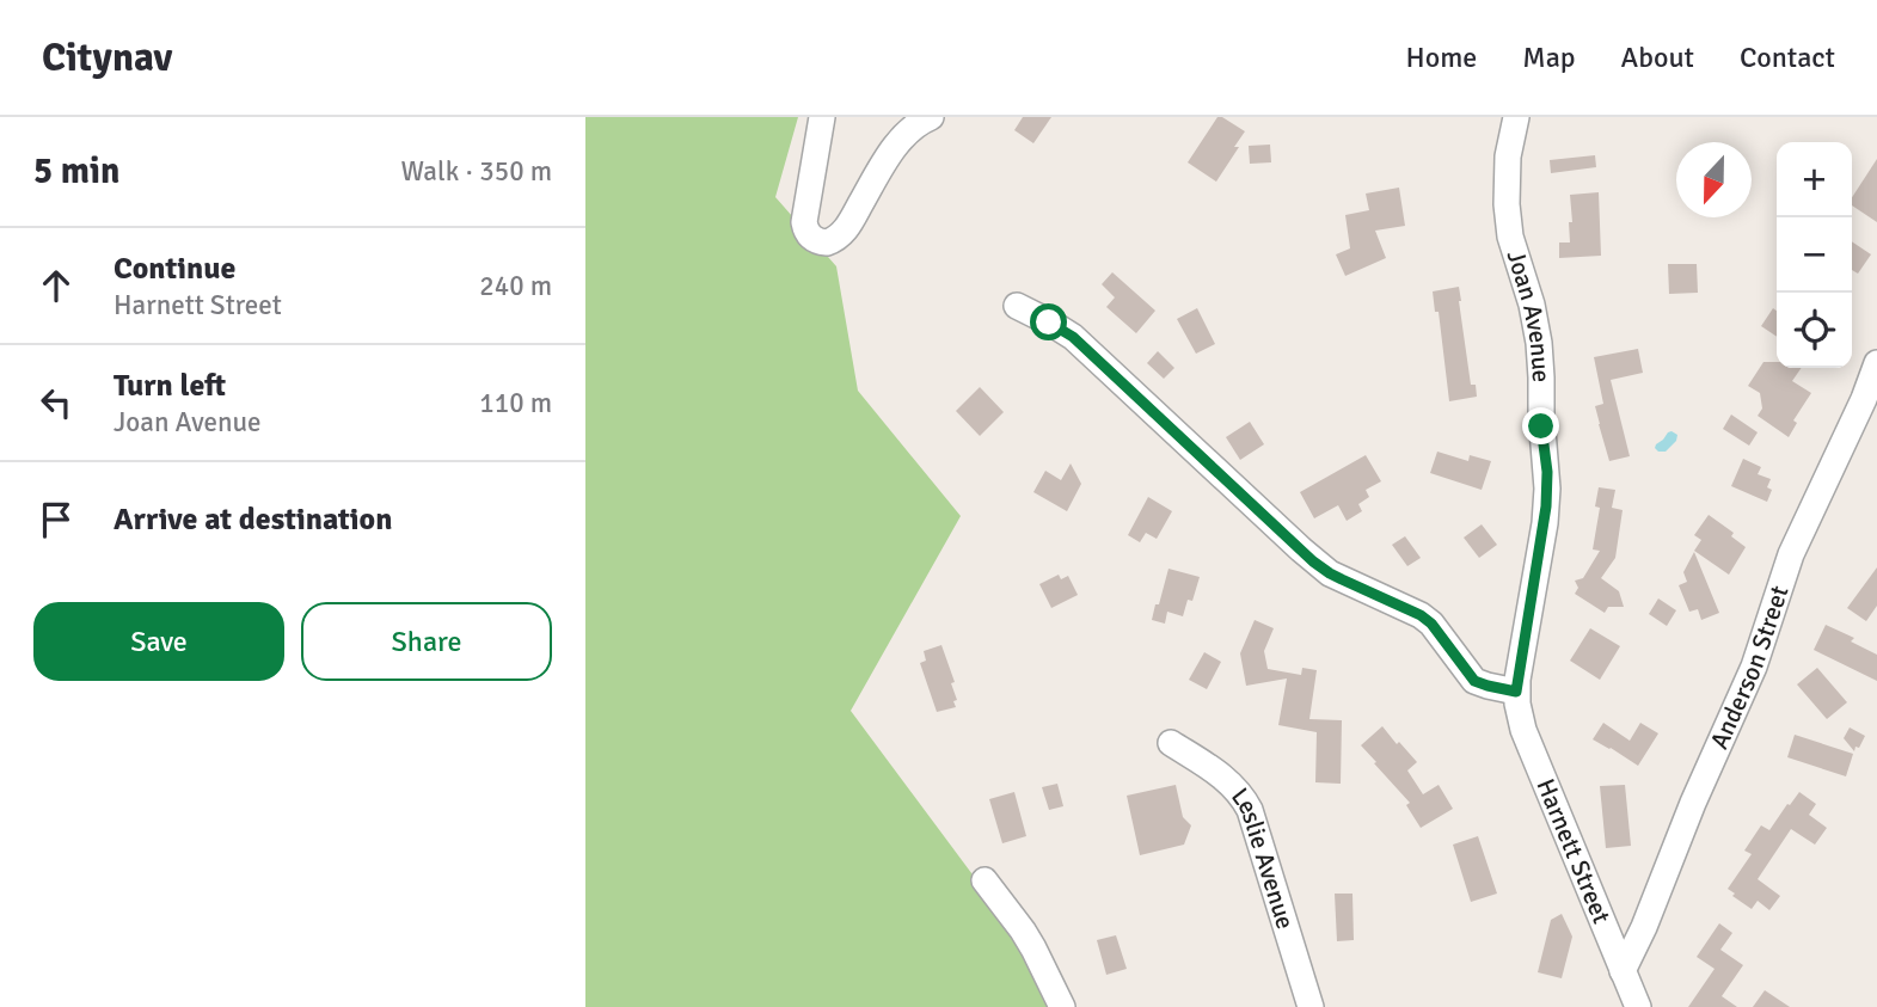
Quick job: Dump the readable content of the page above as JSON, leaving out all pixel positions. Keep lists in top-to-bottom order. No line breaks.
{"streets":{"street":["Joan Avenue","Anderson Street","Harnett Street","Leslie Avenue"]},"crossings":[["Joan Avenue","Harnett Street"],["Anderson Street","Harnett Street"]],"north":"bottom","page":{"header":"Citynav","nav":["Home","Map","About","Contact"],"heading":["5 min","Walk · 350 m"],"map_buttons":["+","−"],"list":[["Continue","Harnett Street","240 m"],["Turn left","Joan Avenue","110 m"],"Arrive at destination"],"buttons":["Save","Share"]}}
